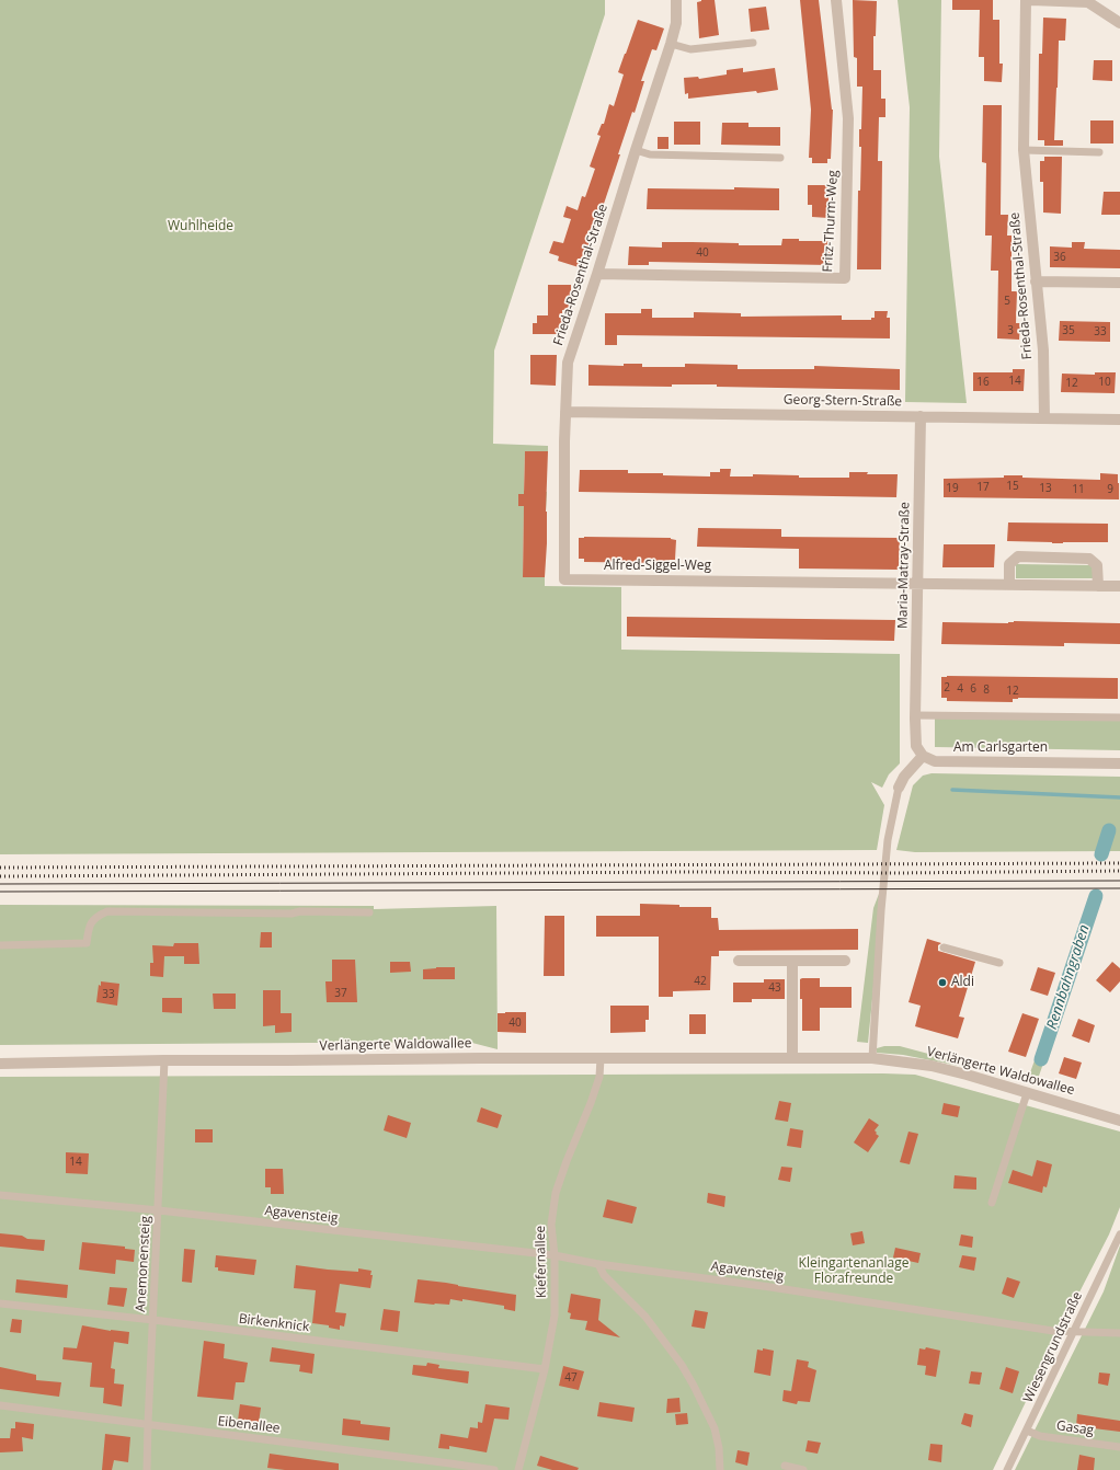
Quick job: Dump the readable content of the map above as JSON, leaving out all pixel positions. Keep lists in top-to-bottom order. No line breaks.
{"streets":{"street":["Fritz-Thurm-Weg","Frieda-Rosenthal-Straße","Georg-Stern-Straße","Maria-Matray-Straße","Alfred-Siggel-Weg","Am Carlsgarten","Verlängerte Waldowallee"],"lane":["Agavensteig","Kiefernallee","Anemonensteig","Birkenknick","Wiesengrundstraße","Eibenallee","Gasag"]},"crossings":[["Fritz-Thurm-Weg","Frieda-Rosenthal-Straße"],["Frieda-Rosenthal-Straße","Georg-Stern-Straße"],["Frieda-Rosenthal-Straße","Alfred-Siggel-Weg"],["Georg-Stern-Straße","Maria-Matray-Straße"],["Georg-Stern-Straße","Alfred-Siggel-Weg"],["Maria-Matray-Straße","Alfred-Siggel-Weg"],["Maria-Matray-Straße","Am Carlsgarten"],["Verlängerte Waldowallee","Kiefernallee"],["Verlängerte Waldowallee","Anemonensteig"],["Agavensteig","Kiefernallee"],["Agavensteig","Anemonensteig"],["Agavensteig","Wiesengrundstraße"],["Kiefernallee","Birkenknick"],["Anemonensteig","Birkenknick"],["Anemonensteig","Eibenallee"],["Wiesengrundstraße","Gasag"]],"water":["Rennbahngraben"],"parks":["Wuhlheide","Kleingartenanlage Florafreunde"],"places":["Aldi"],"house_numbers":["40","36","5","3","35","33","14","16","10","12","15","17","19","13","11","9","2","4","6","8","12","42","43","37","33","40","14","47"]}
